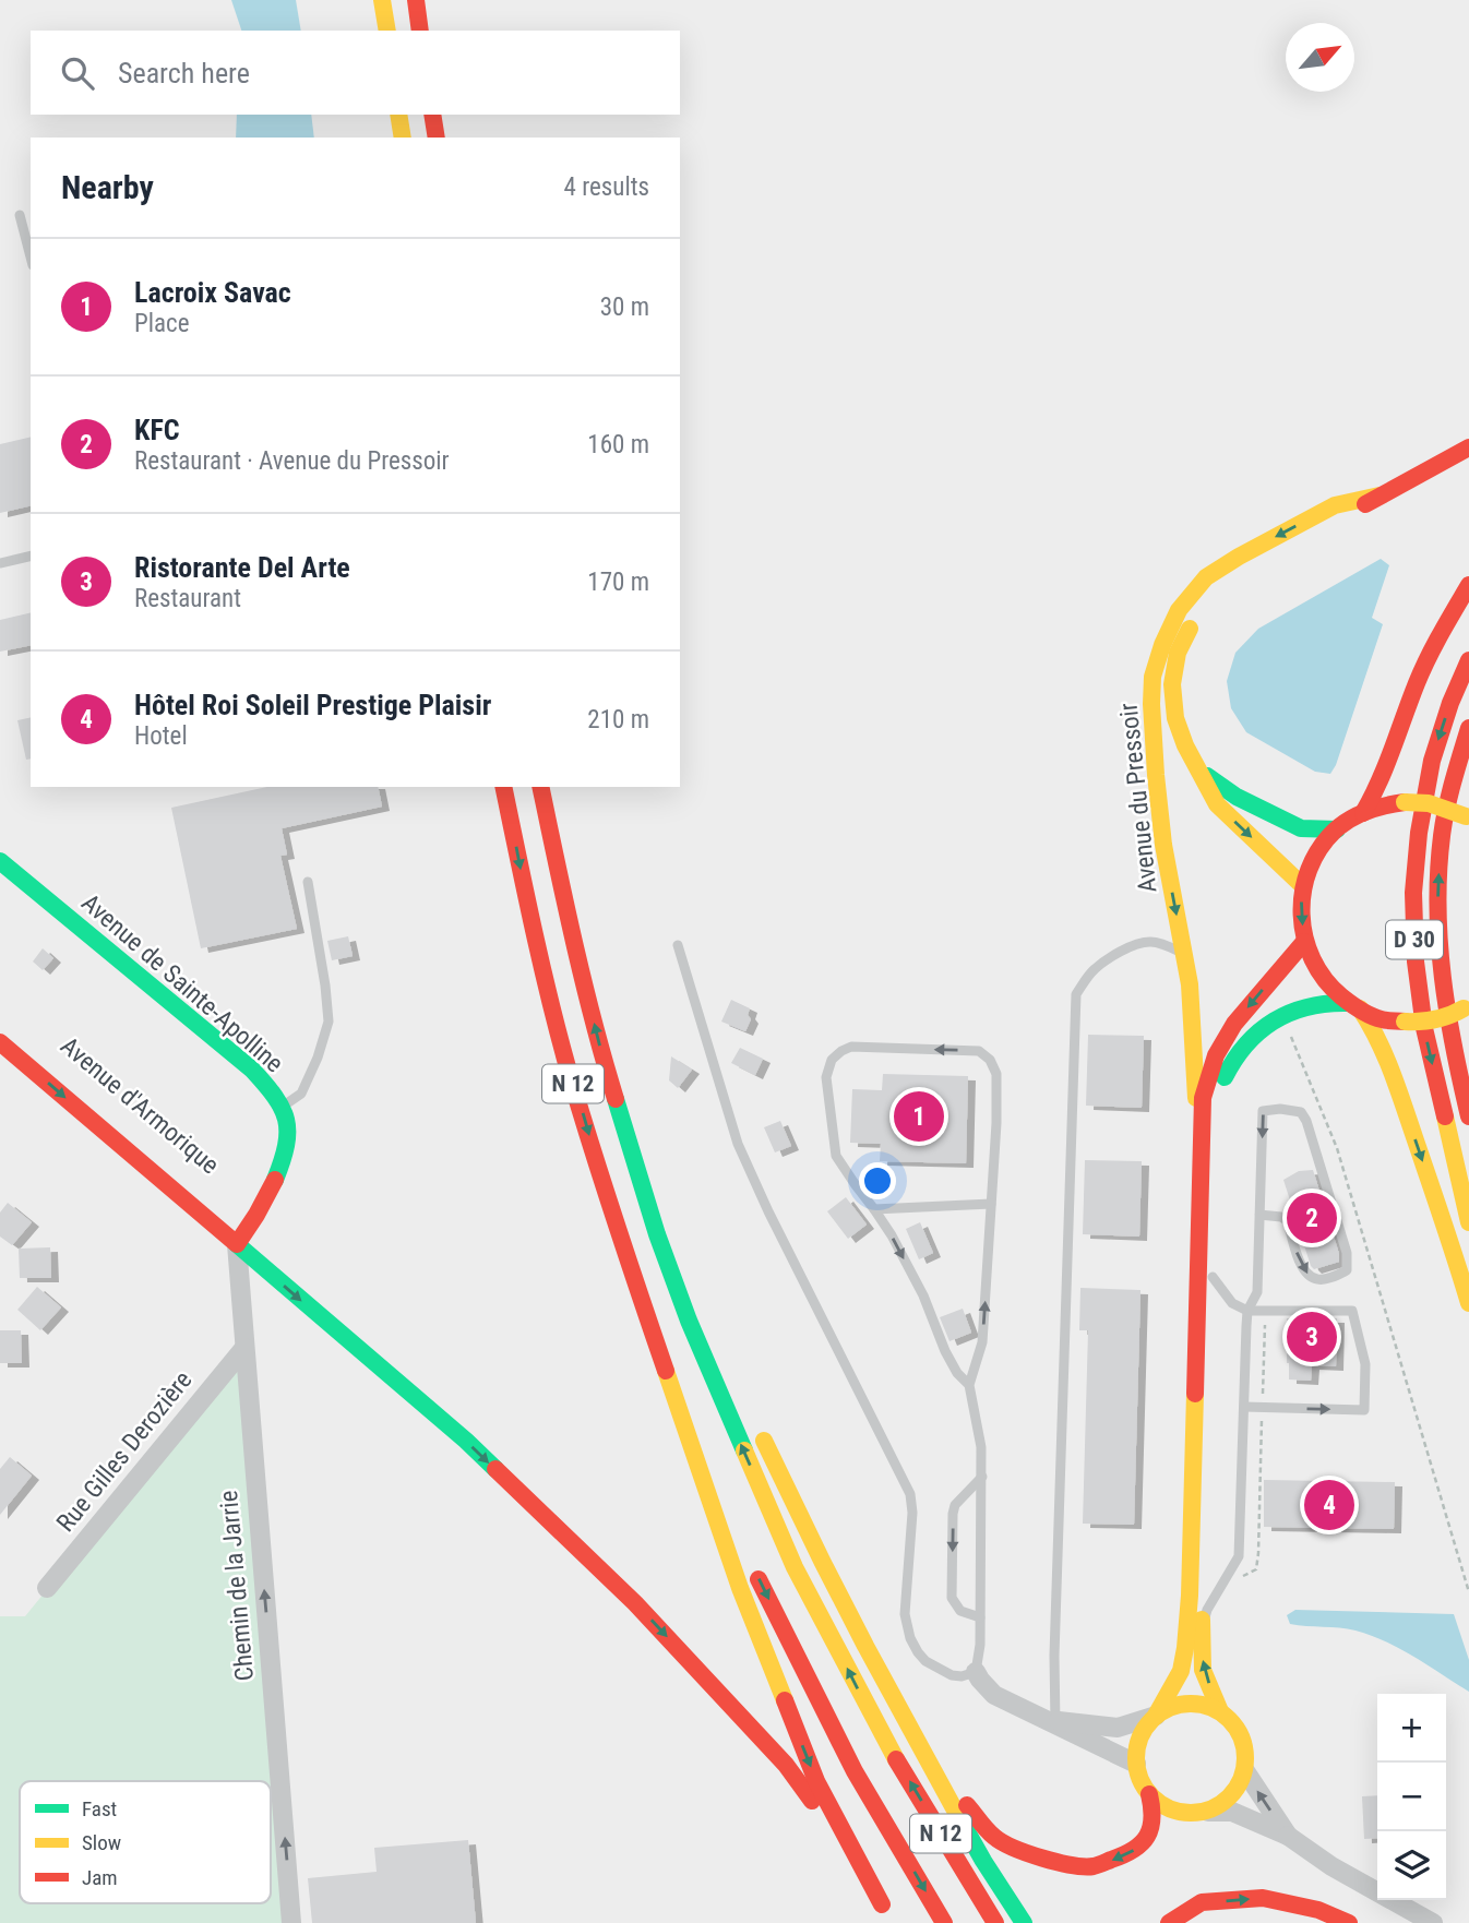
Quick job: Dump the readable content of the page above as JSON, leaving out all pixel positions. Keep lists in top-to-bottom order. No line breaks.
{"streets":{"main road":["Avenue du Pressoir","D 30","Avenue de Sainte-Apolline","N 12","Avenue d'Armorique"],"street":["Rue Gilles Derozière","Chemin de la Jarrie"]},"crossings":[["Avenue de Sainte-Apolline","Avenue d'Armorique"],["Avenue de Sainte-Apolline","Chemin de la Jarrie"],["Avenue d'Armorique","Chemin de la Jarrie"],["Rue Gilles Derozière","Chemin de la Jarrie"]],"one_way":["Chemin de la Jarrie"],"legend":["Fast","Slow","Jam"],"north":"top right","page":{"search":"Search here","heading":["Nearby","4 results"],"list":[{"mark":"1","name":"Lacroix Savac","note":"Place","value":"30 m"},{"mark":"2","name":"KFC","note":"Restaurant · Avenue du Pressoir","value":"160 m"},{"mark":"3","name":"Ristorante Del Arte","note":"Restaurant","value":"170 m"},{"mark":"4","name":"Hôtel Roi Soleil Prestige Plaisir","note":"Hotel","value":"210 m"}],"pins":["1","2","3","4"],"map_buttons":["+","−"]}}
